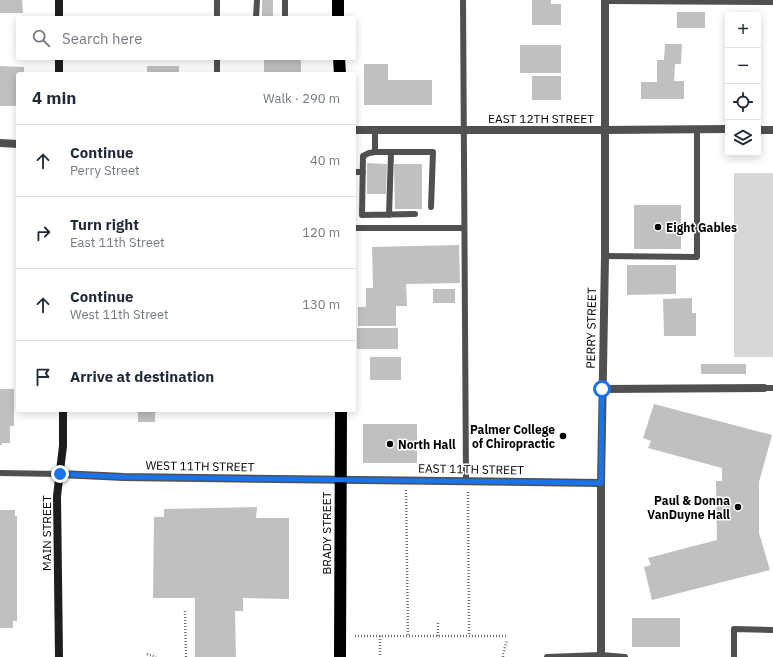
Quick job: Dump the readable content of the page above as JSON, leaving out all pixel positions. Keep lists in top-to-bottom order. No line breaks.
{"streets":{"highway":["BRADY STREET"],"street":["EAST 12TH STREET","PERRY STREET","WEST 11TH STREET","EAST 11TH STREET","MAIN STREET"]},"crossings":[["EAST 12TH STREET","PERRY STREET"],["PERRY STREET","EAST 11TH STREET"],["WEST 11TH STREET","EAST 11TH STREET"],["WEST 11TH STREET","MAIN STREET"],["WEST 11TH STREET","BRADY STREET"],["EAST 11TH STREET","BRADY STREET"]],"places":["Eight Gables","Palmer College of Chiropractic","North Hall","Paul & Donna VanDuyne Hall"],"page":{"map_buttons":["+","−"],"search":"Search here","heading":["4 min","Walk · 290 m"],"list":[["Continue","Perry Street","40 m"],["Turn right","East 11th Street","120 m"],["Continue","West 11th Street","130 m"],"Arrive at destination"]}}
